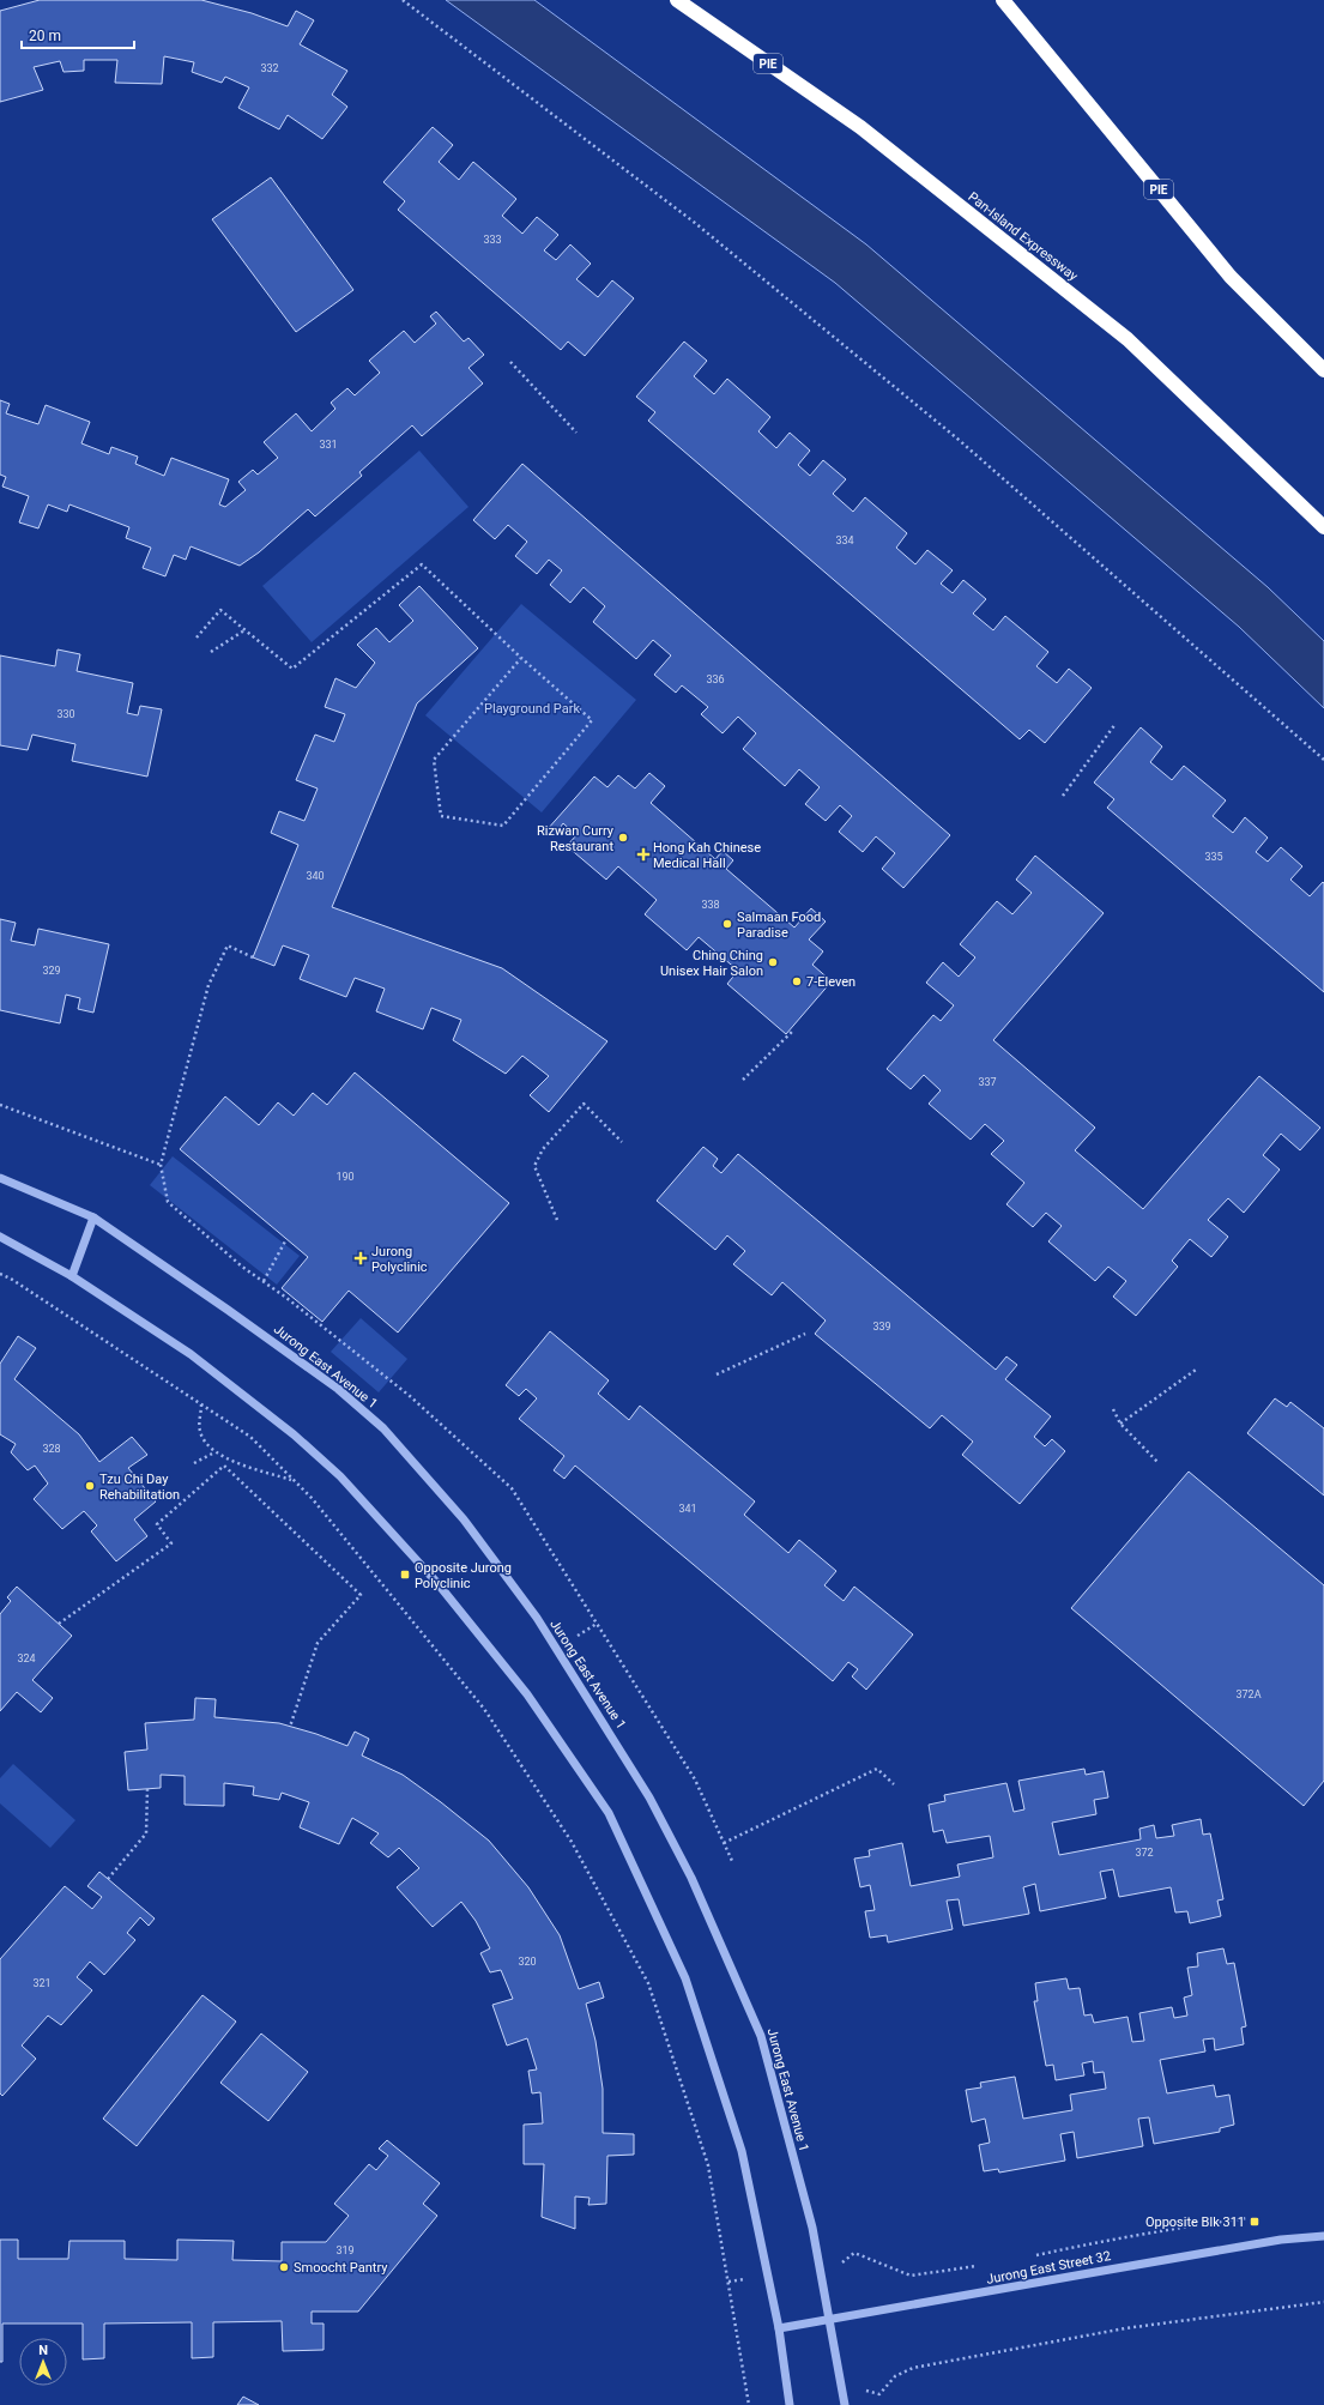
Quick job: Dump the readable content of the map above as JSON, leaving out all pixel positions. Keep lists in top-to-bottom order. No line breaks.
{"streets":{"highway":["PIE","Pan-Island Expressway"],"street":["Jurong East Avenue 1","Jurong East Street 32"]},"crossings":[["Jurong East Avenue 1","Jurong East Street 32"]],"parks":["Playground Park"],"places":{"other":["Rizwan Curry Restaurant","Salmaan Food Paradise","Ching Ching Unisex Hair Salon","7-Eleven","Tzu Chi Day Rehabilitation","Smoocht Pantry"],"health":["Hong Kah Chinese Medical Hall","Jurong Polyclinic"],"transit":["Opposite Jurong Polyclinic","Opposite Blk 311"]},"house_numbers":["332","333","331","334","336","330","335","340","338","329","337","190","339","328","341","324","372A","372","320","321","319"],"scale_bar":"20 m","north":"top"}
